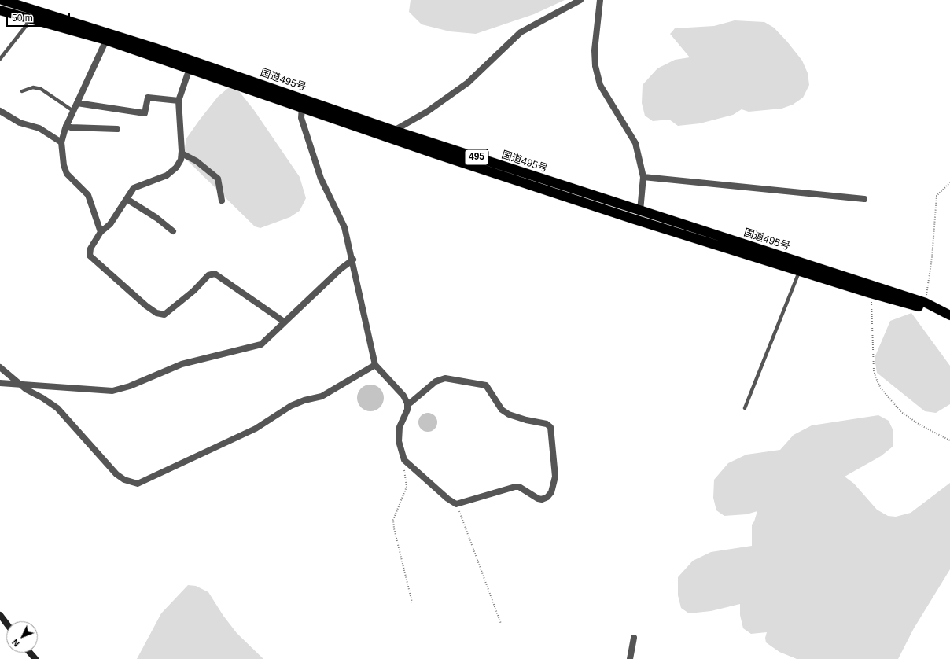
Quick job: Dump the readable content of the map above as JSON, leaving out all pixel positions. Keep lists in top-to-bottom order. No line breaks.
{"streets":{"highway":["国道495号","495"]},"scale_bar":"50 m","north":"bottom left"}
